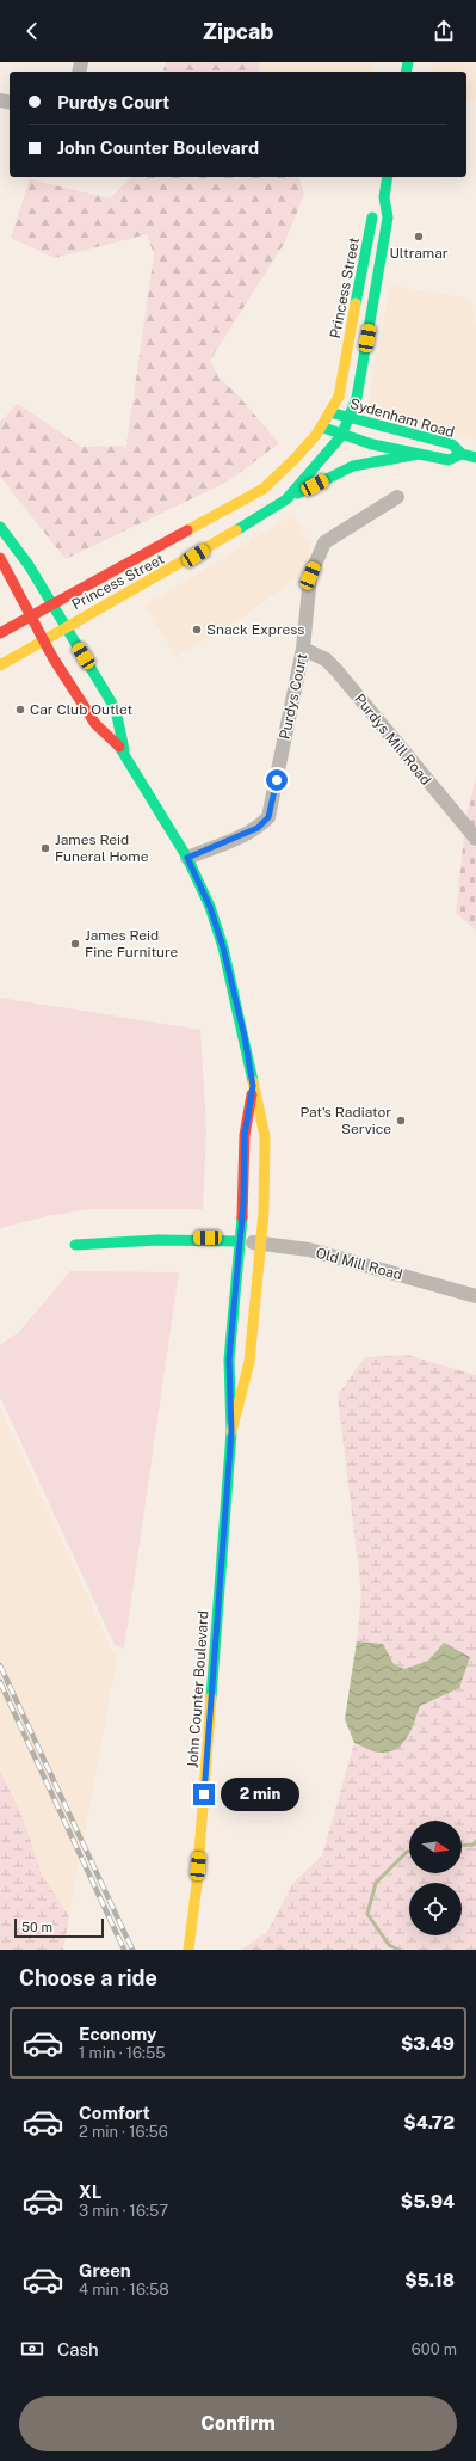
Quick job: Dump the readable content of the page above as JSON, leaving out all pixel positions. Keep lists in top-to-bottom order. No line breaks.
{"streets":{"main road":["Princess Street","Sydenham Road","John Counter Boulevard"],"street":["Purdys Court","Purdys Mill Road","Old Mill Road"]},"crossings":[["Princess Street","Sydenham Road"],["Princess Street","John Counter Boulevard"],["Purdys Court","Purdys Mill Road"],["Purdys Court","John Counter Boulevard"],["Old Mill Road","John Counter Boulevard"]],"places":["Ultramar","Snack Express","Car Club Outlet","James Reid Funeral Home","James Reid Fine Furniture","Pat's Radiator Service"],"scale_bar":"50 m","north":"right","page":{"header":"Zipcab","banner":["Purdys Court","John Counter Boulevard"],"bubble":"2 min","scale":"50 m","heading":"Choose a ride","list":[{"name":"Economy","note":"1 min · 16:55","value":"$3.49"},{"name":"Comfort","note":"2 min · 16:56","value":"$4.72"},{"name":"XL","note":"3 min · 16:57","value":"$5.94"},{"name":"Green","note":"4 min · 16:58","value":"$5.18"}],"pay":["Cash","600 m"],"buttons":"Confirm"}}
